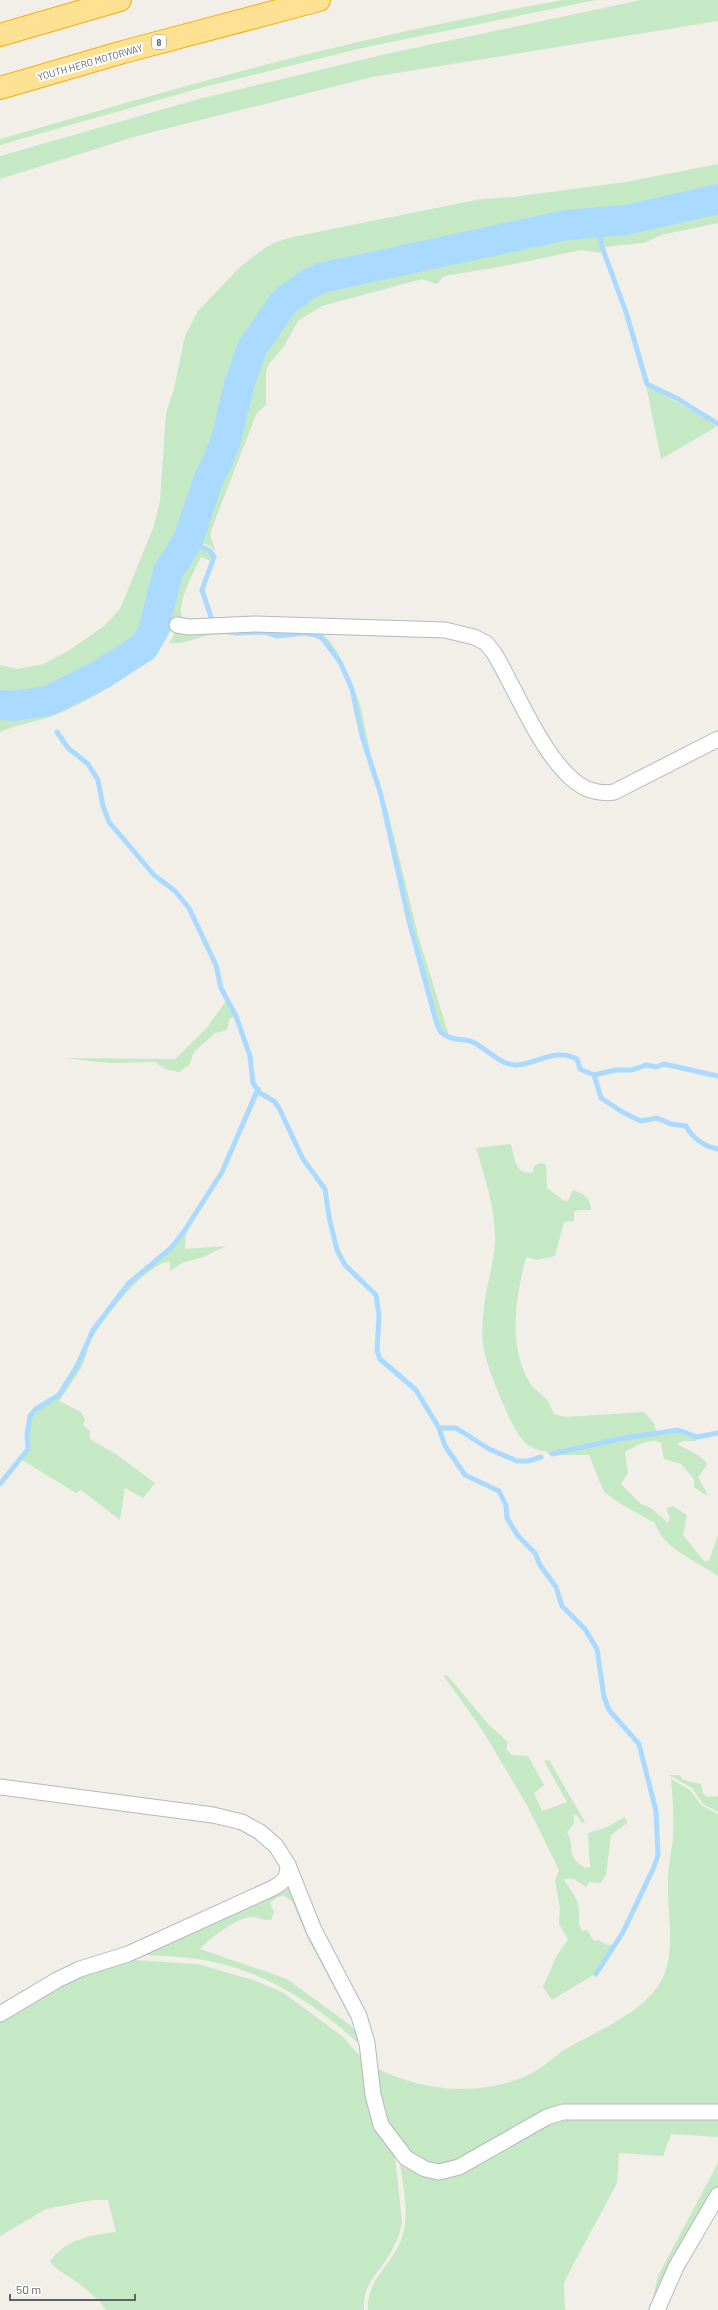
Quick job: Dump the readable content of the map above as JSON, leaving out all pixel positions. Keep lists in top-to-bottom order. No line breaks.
{"streets":{"highway":["8","YOUTH HERO MOTORWAY"]},"scale_bar":"50 m"}
